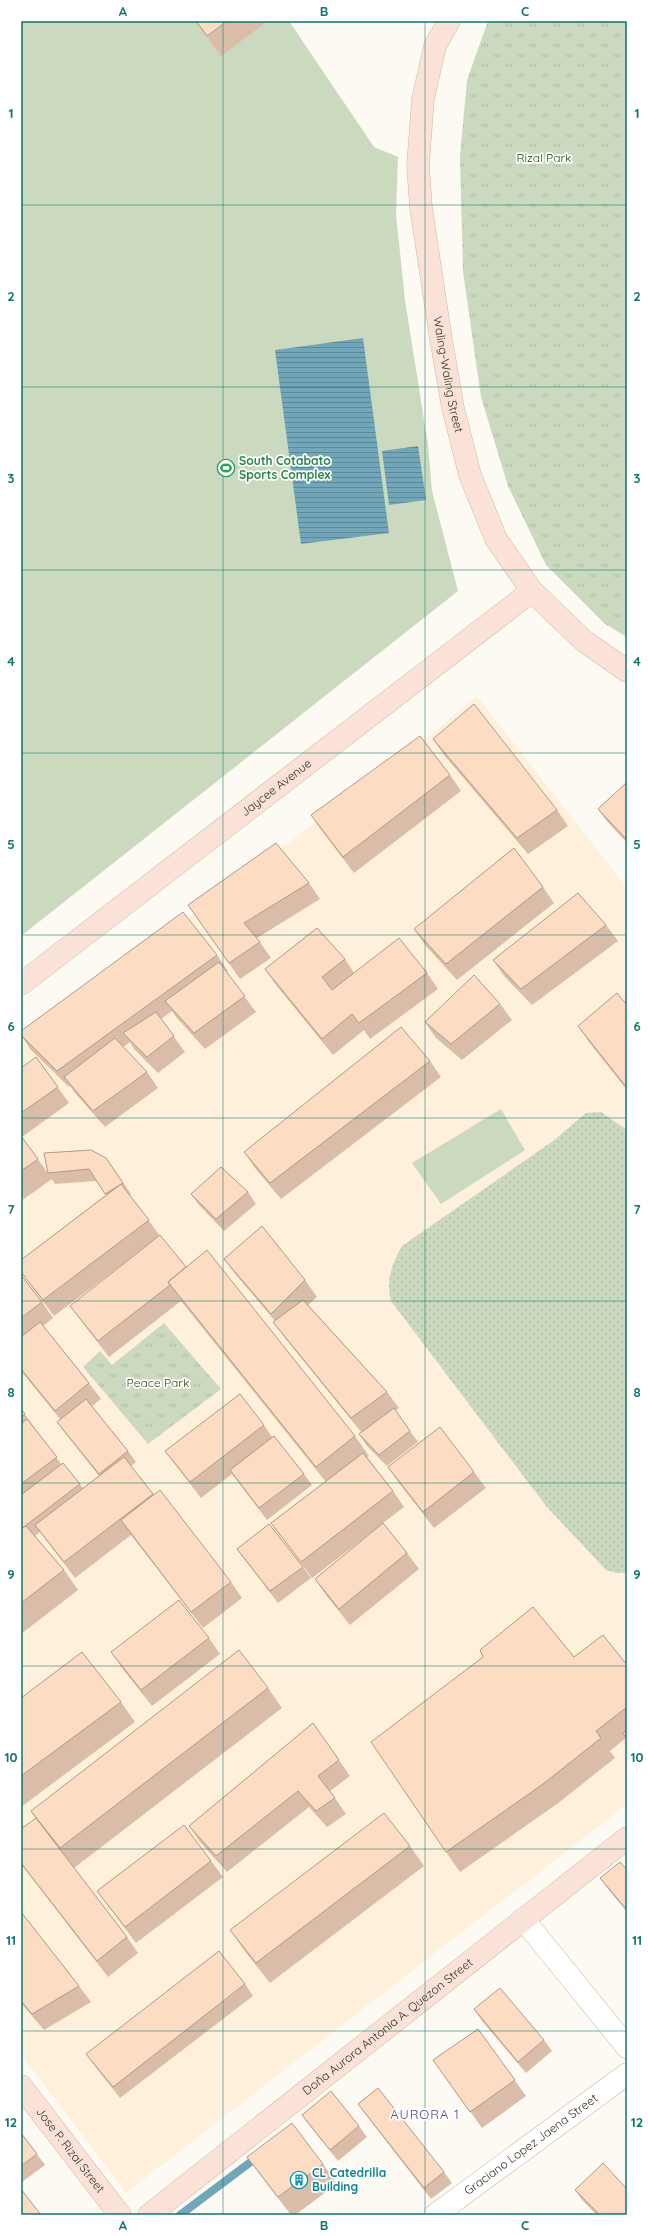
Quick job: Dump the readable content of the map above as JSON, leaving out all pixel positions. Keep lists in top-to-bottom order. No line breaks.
{"streets":{"street":["Waling-Waling Street","Jaycee Avenue","Doña Aurora Antonia A. Quezon Street","Graciano Lopez Jaena Street","Jose P. Rizal Street"]},"crossings":[["Waling-Waling Street","Jaycee Avenue"]],"districts":["AURORA 1"],"parks":["Rizal Park","Peace Park"],"places":{"sports":["South Cotabato Sports Complex"],"building":["CL Catedrilla Building"]},"grid":{"columns":["A","B","C"],"rows":["1","2","3","4","5","6","7","8","9","10","11","12"]}}
